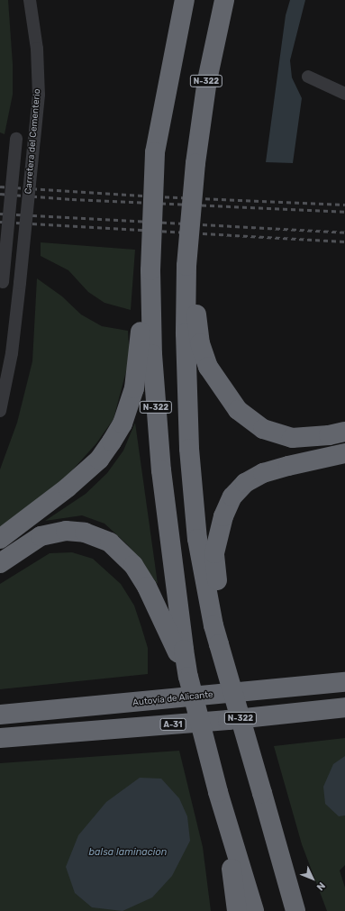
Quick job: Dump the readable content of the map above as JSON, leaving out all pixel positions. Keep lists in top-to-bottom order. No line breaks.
{"streets":{"highway":["N-322","Autovía de Alicante","A-31"],"street":["Carretera del Cementerio"]},"water":["balsa laminacion"],"north":"bottom right"}
